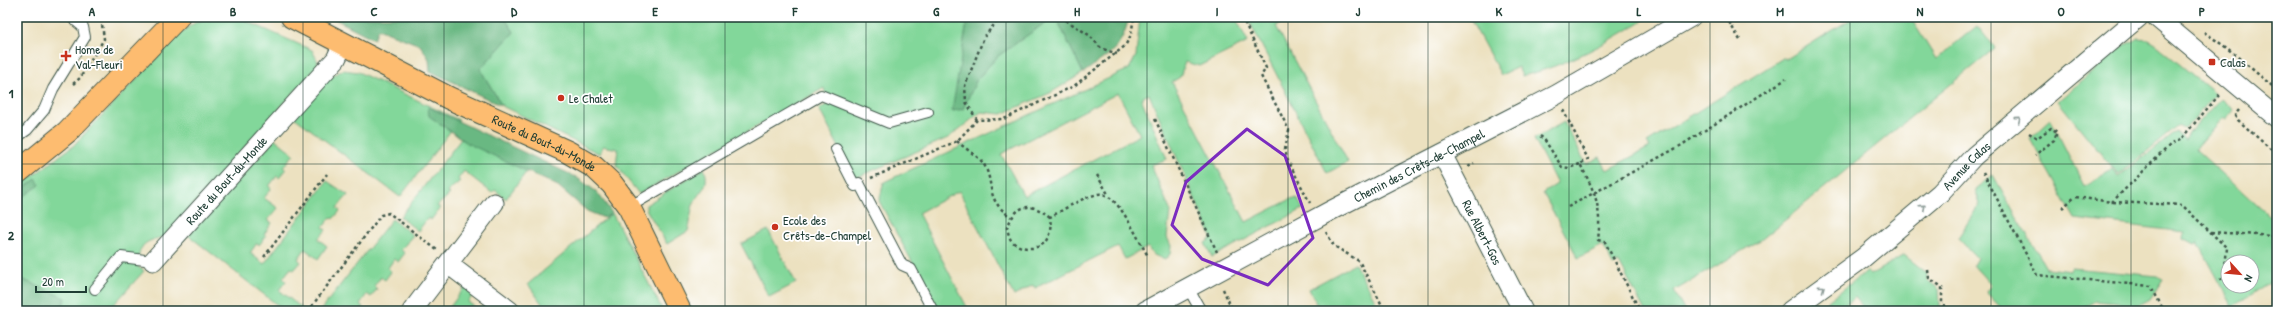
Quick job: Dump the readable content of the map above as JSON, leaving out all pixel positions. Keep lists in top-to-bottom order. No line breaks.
{"streets":{"main road":["Route du Bout-du-Monde"],"street":["Chemin des Crêts-de-Champel","Avenue Calas","Rue Albert-Gos"]},"crossings":[["Chemin des Crêts-de-Champel","Rue Albert-Gos"]],"one_way":["Avenue Calas"],"places":{"health":["Home de Val-Fleuri"],"transit":["Calas"],"other":["Le Chalet","Ecole des Crêts-de-Champel"]},"scale_bar":"20 m","north":"bottom right","grid":{"columns":["A","B","C","D","E","F","G","H","I","J","K","L","M","N","O","P"],"rows":["1","2"]}}
